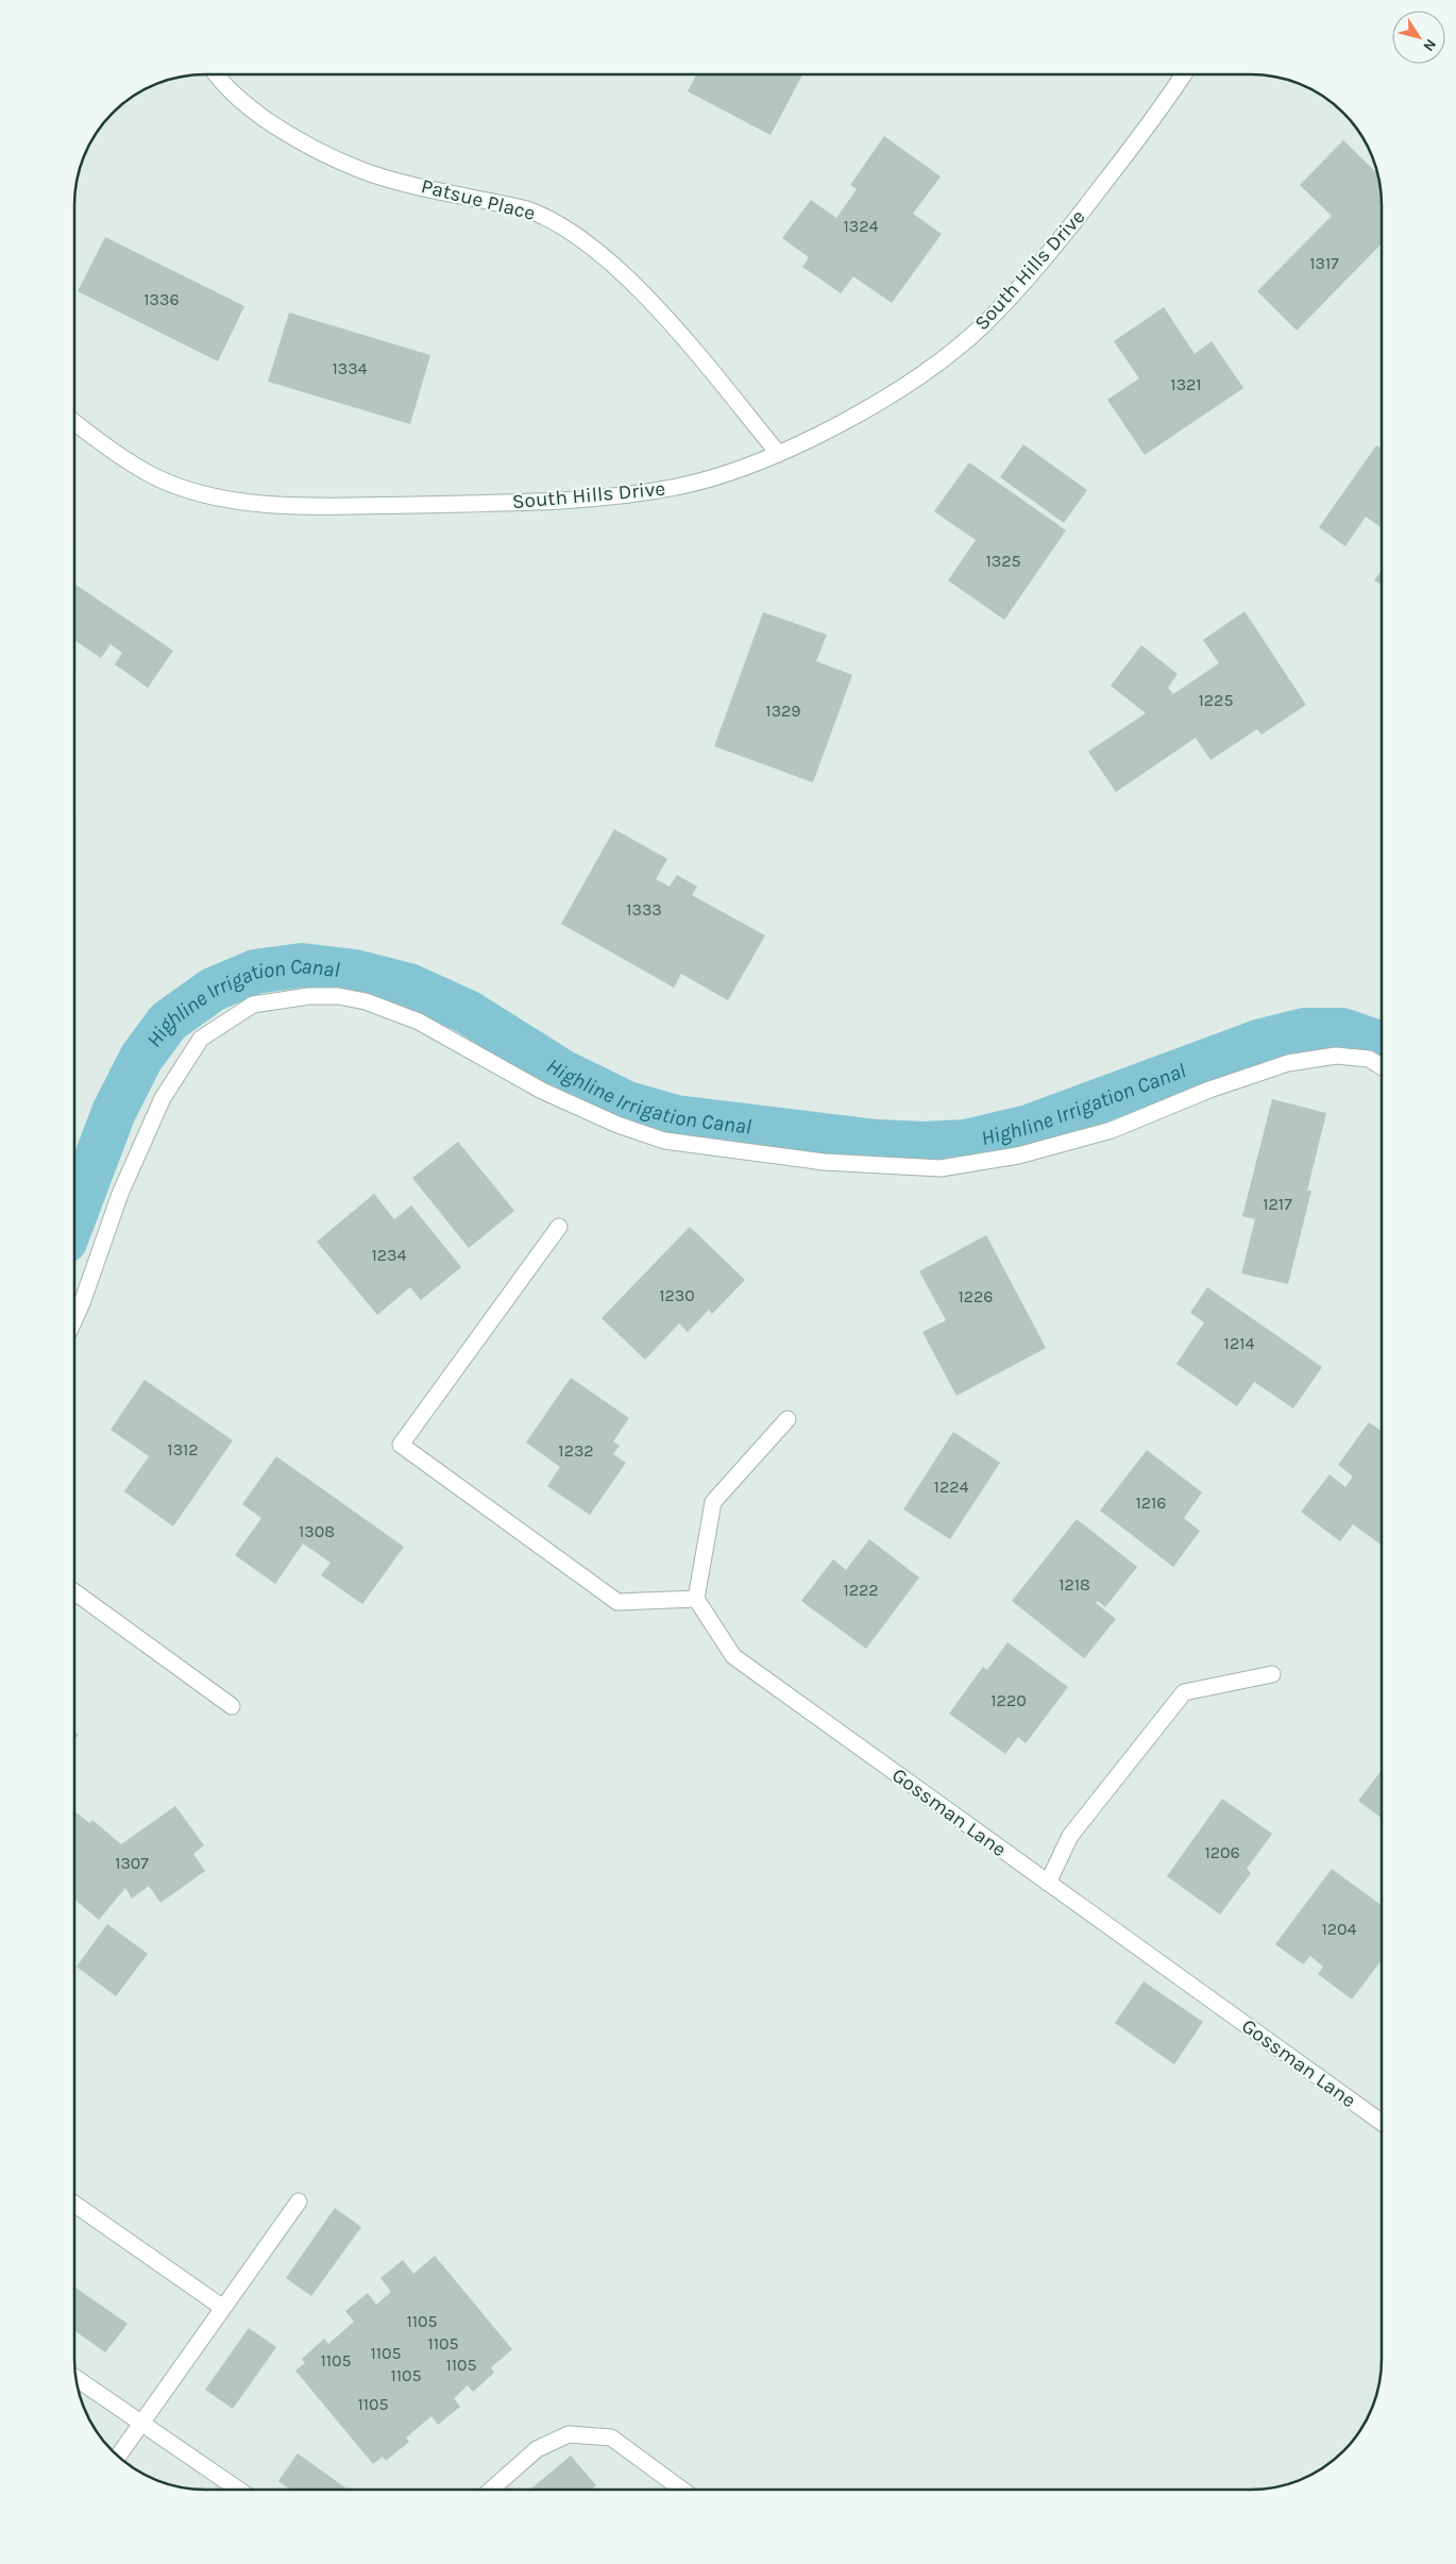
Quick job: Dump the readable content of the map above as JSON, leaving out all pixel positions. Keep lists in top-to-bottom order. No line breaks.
{"streets":{"street":["Patsue Place","South Hills Drive","Gossman Lane"]},"crossings":[["Patsue Place","South Hills Drive"]],"water":["Highline Irrigation Canal"],"house_numbers":["1324","1317","1336","1334","1321","1325","1225","1329","1333","1217","1234","1230","1226","1214","1312","1232","1224","1216","1308","1218","1222","1220","1206","1307","1204","1105","1105","1105","1105","1105","1105","1105"],"north":"bottom right"}
